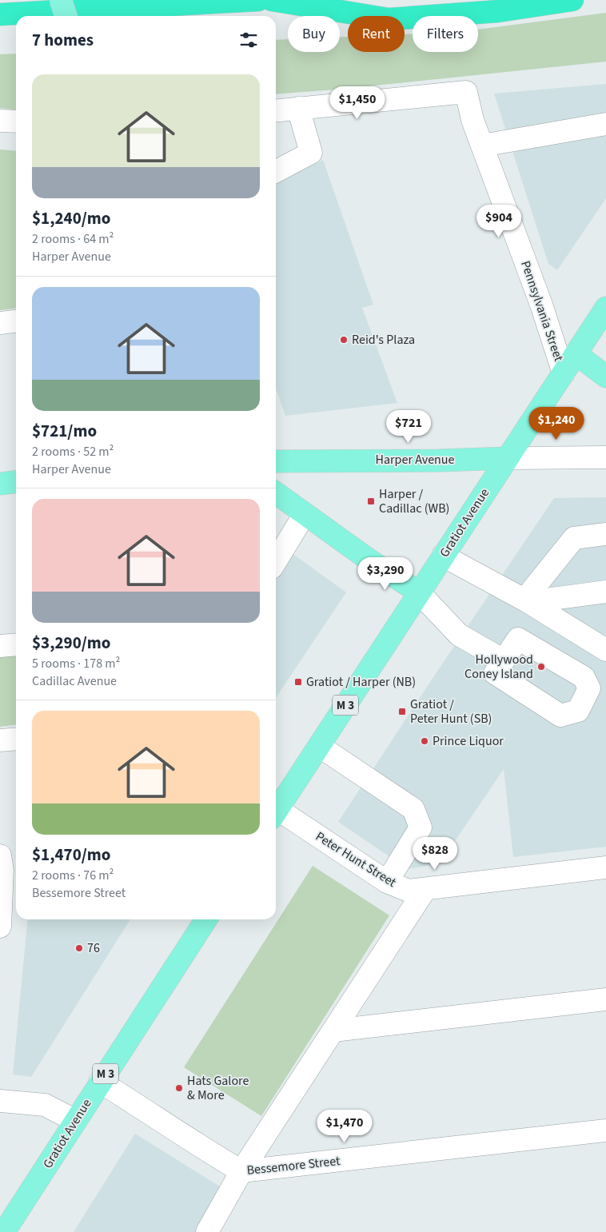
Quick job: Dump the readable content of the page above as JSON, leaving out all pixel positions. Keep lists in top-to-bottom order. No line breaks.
{"streets":{"main road":["Harper Avenue","Gratiot Avenue","M 3"],"street":["Pennsylvania Street","Peter Hunt Street","Bessemore Street"]},"crossings":[["Pennsylvania Street","Gratiot Avenue"],["Harper Avenue","Gratiot Avenue"],["Gratiot Avenue","Bessemore Street"]],"places":{"other":["Reid's Plaza","Hollywood Coney Island","Prince Liquor","76","Hats Galore & More"],"transit":["Harper / Cadillac (WB)","Gratiot / Harper (NB)","Gratiot / Peter Hunt (SB)"]},"page":{"chip":["Buy","Rent","Filters"],"heading":"7 homes","list":[{"name":"$1,240/mo","note":"2 rooms · 64 m² · Harper Avenue"},{"name":"$721/mo","note":"2 rooms · 52 m² · Harper Avenue"},{"name":"$3,290/mo","note":"5 rooms · 178 m² · Cadillac Avenue"},{"name":"$1,470/mo","note":"2 rooms · 76 m² · Bessemore Street"}],"price":["$1,450","$904","$1,240","$721","$3,290","$828","$1,470"]}}
